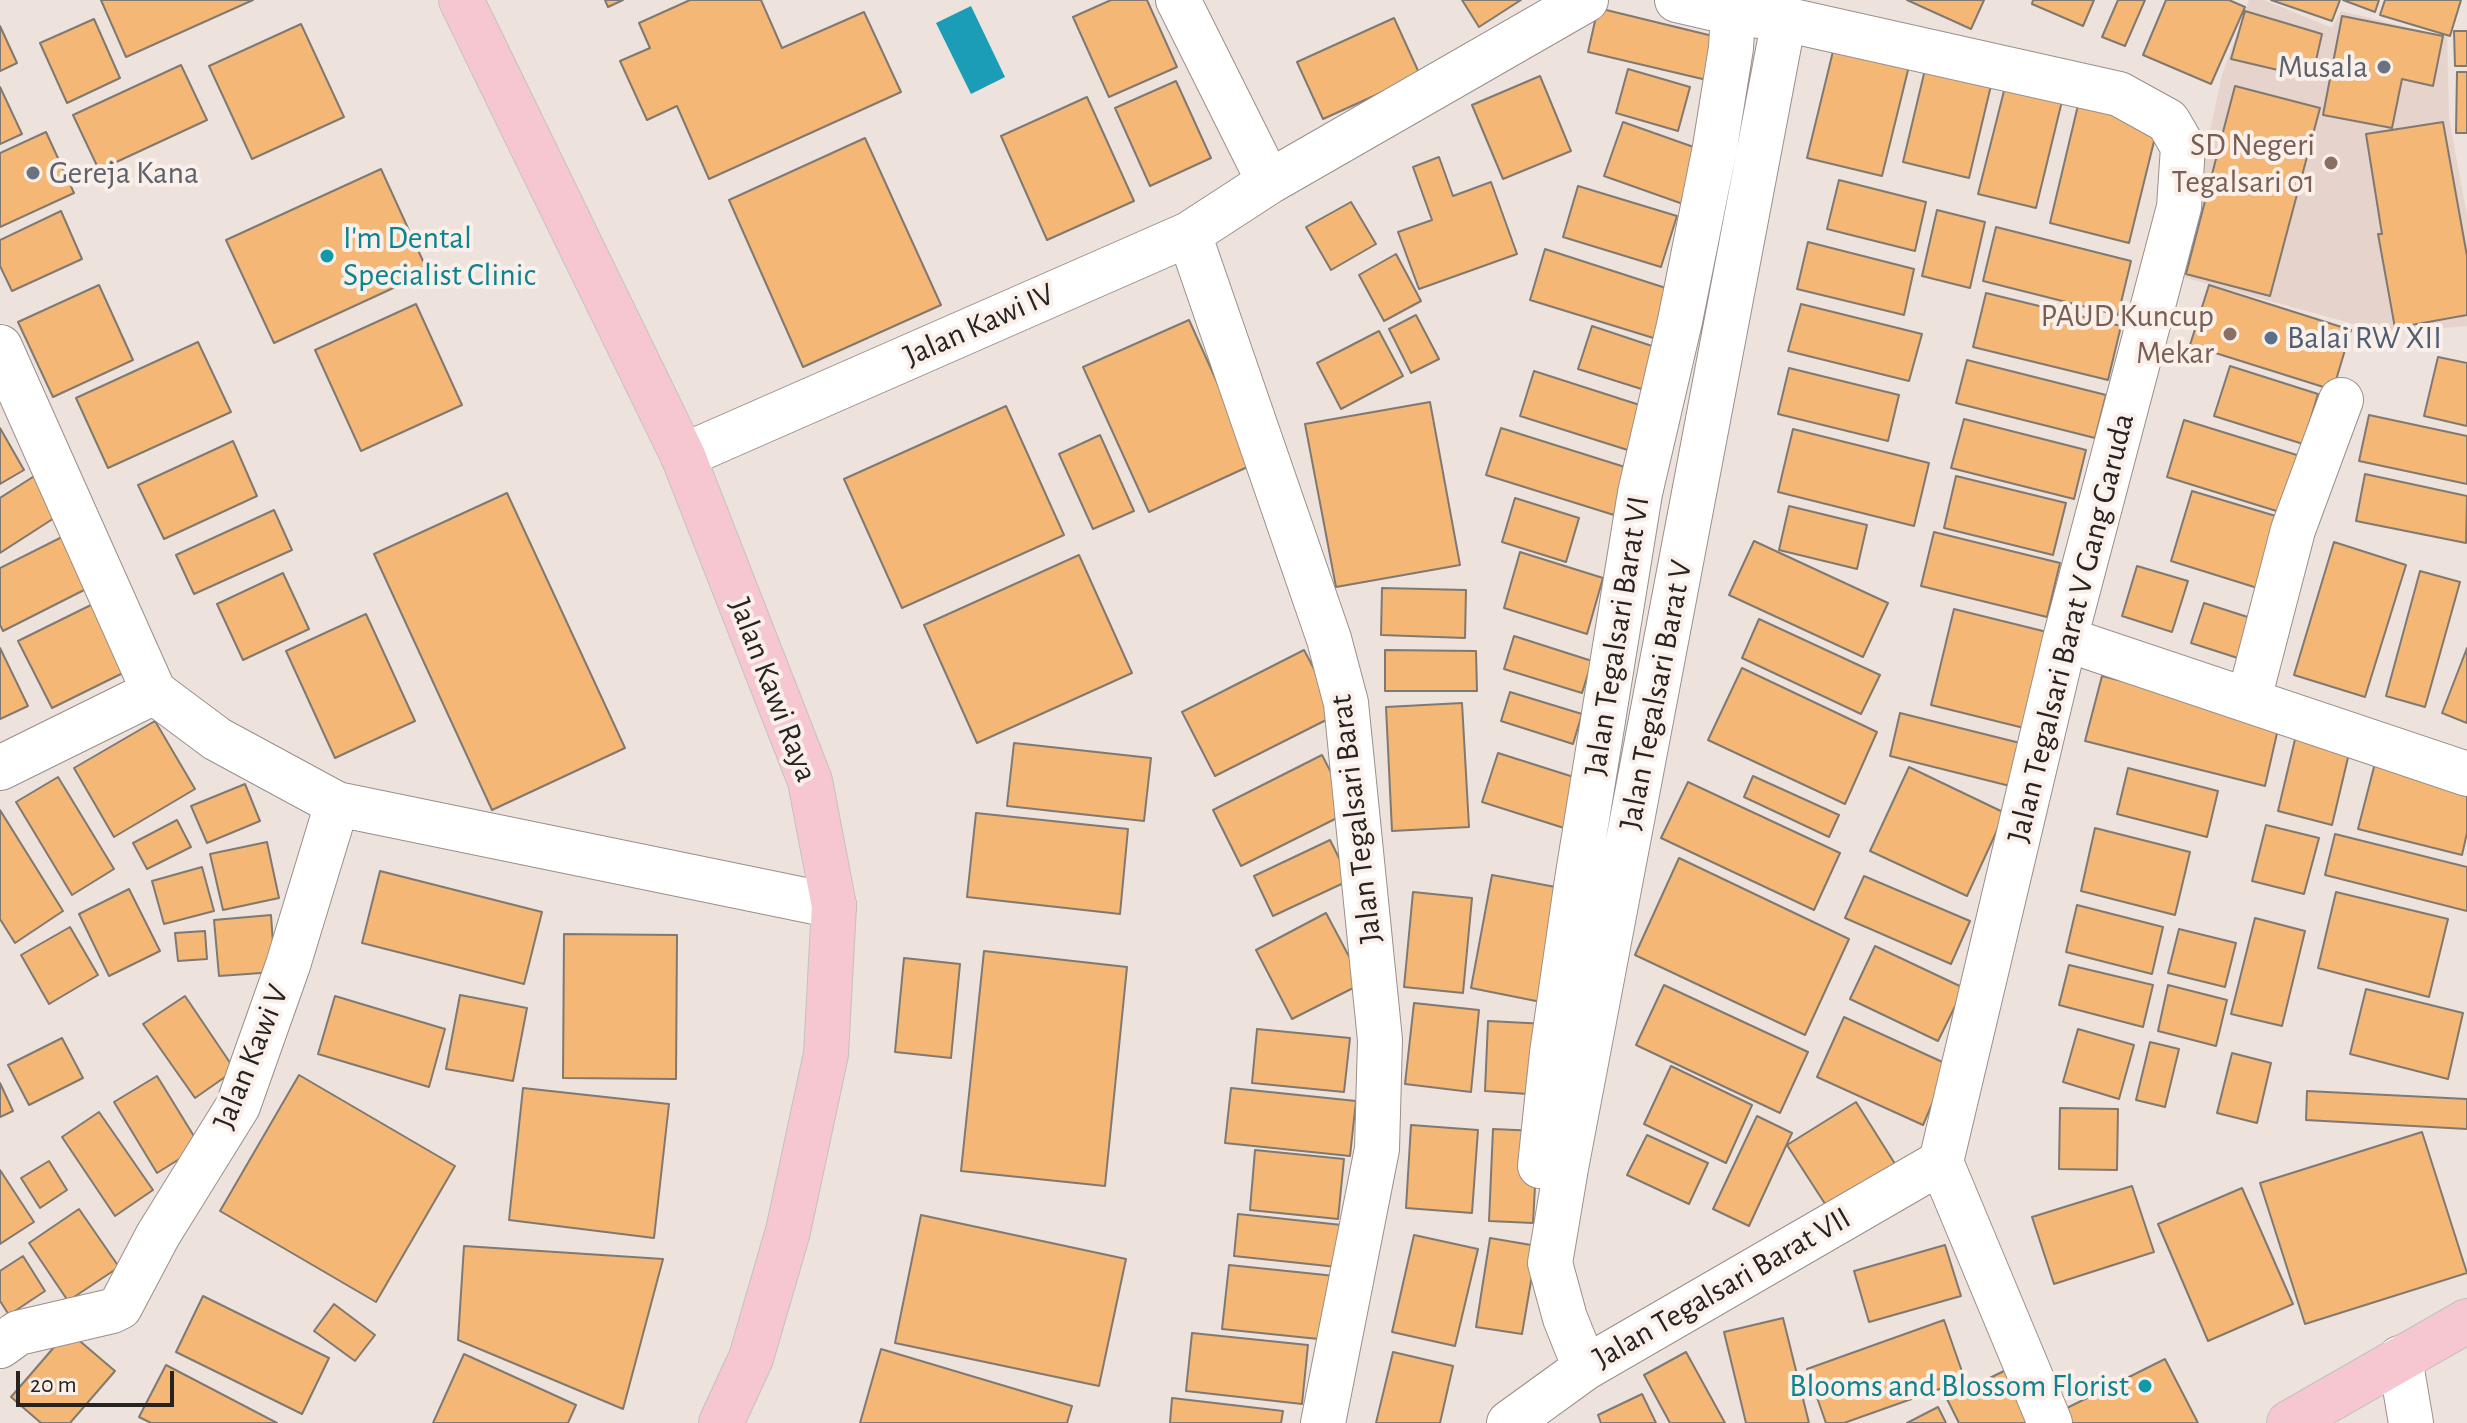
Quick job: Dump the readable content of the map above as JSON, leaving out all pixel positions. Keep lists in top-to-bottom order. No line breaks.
{"streets":{"main road":["Jalan Kawi Raya"],"street":["Jalan Kawi IV","Jalan Tegalsari Barat V Gang Garuda","Jalan Tegalsari Barat VI","Jalan Tegalsari Barat V","Jalan Tegalsari Barat","Jalan Kawi V","Jalan Tegalsari Barat VII"]},"crossings":[["Jalan Kawi IV","Jalan Kawi Raya"],["Jalan Kawi IV","Jalan Tegalsari Barat"],["Jalan Tegalsari Barat V Gang Garuda","Jalan Tegalsari Barat VI"],["Jalan Tegalsari Barat V Gang Garuda","Jalan Tegalsari Barat V"],["Jalan Tegalsari Barat V Gang Garuda","Jalan Tegalsari Barat VII"],["Jalan Tegalsari Barat VI","Jalan Tegalsari Barat V"],["Jalan Tegalsari Barat V","Jalan Tegalsari Barat VII"]],"places":["Musala","SD Negeri Tegalsari 01","Gereja Kana","I'm Dental Specialist Clinic","PAUD Kuncup Mekar","Balai RW XII","Blooms and Blossom Florist"],"scale_bar":"20 m"}
